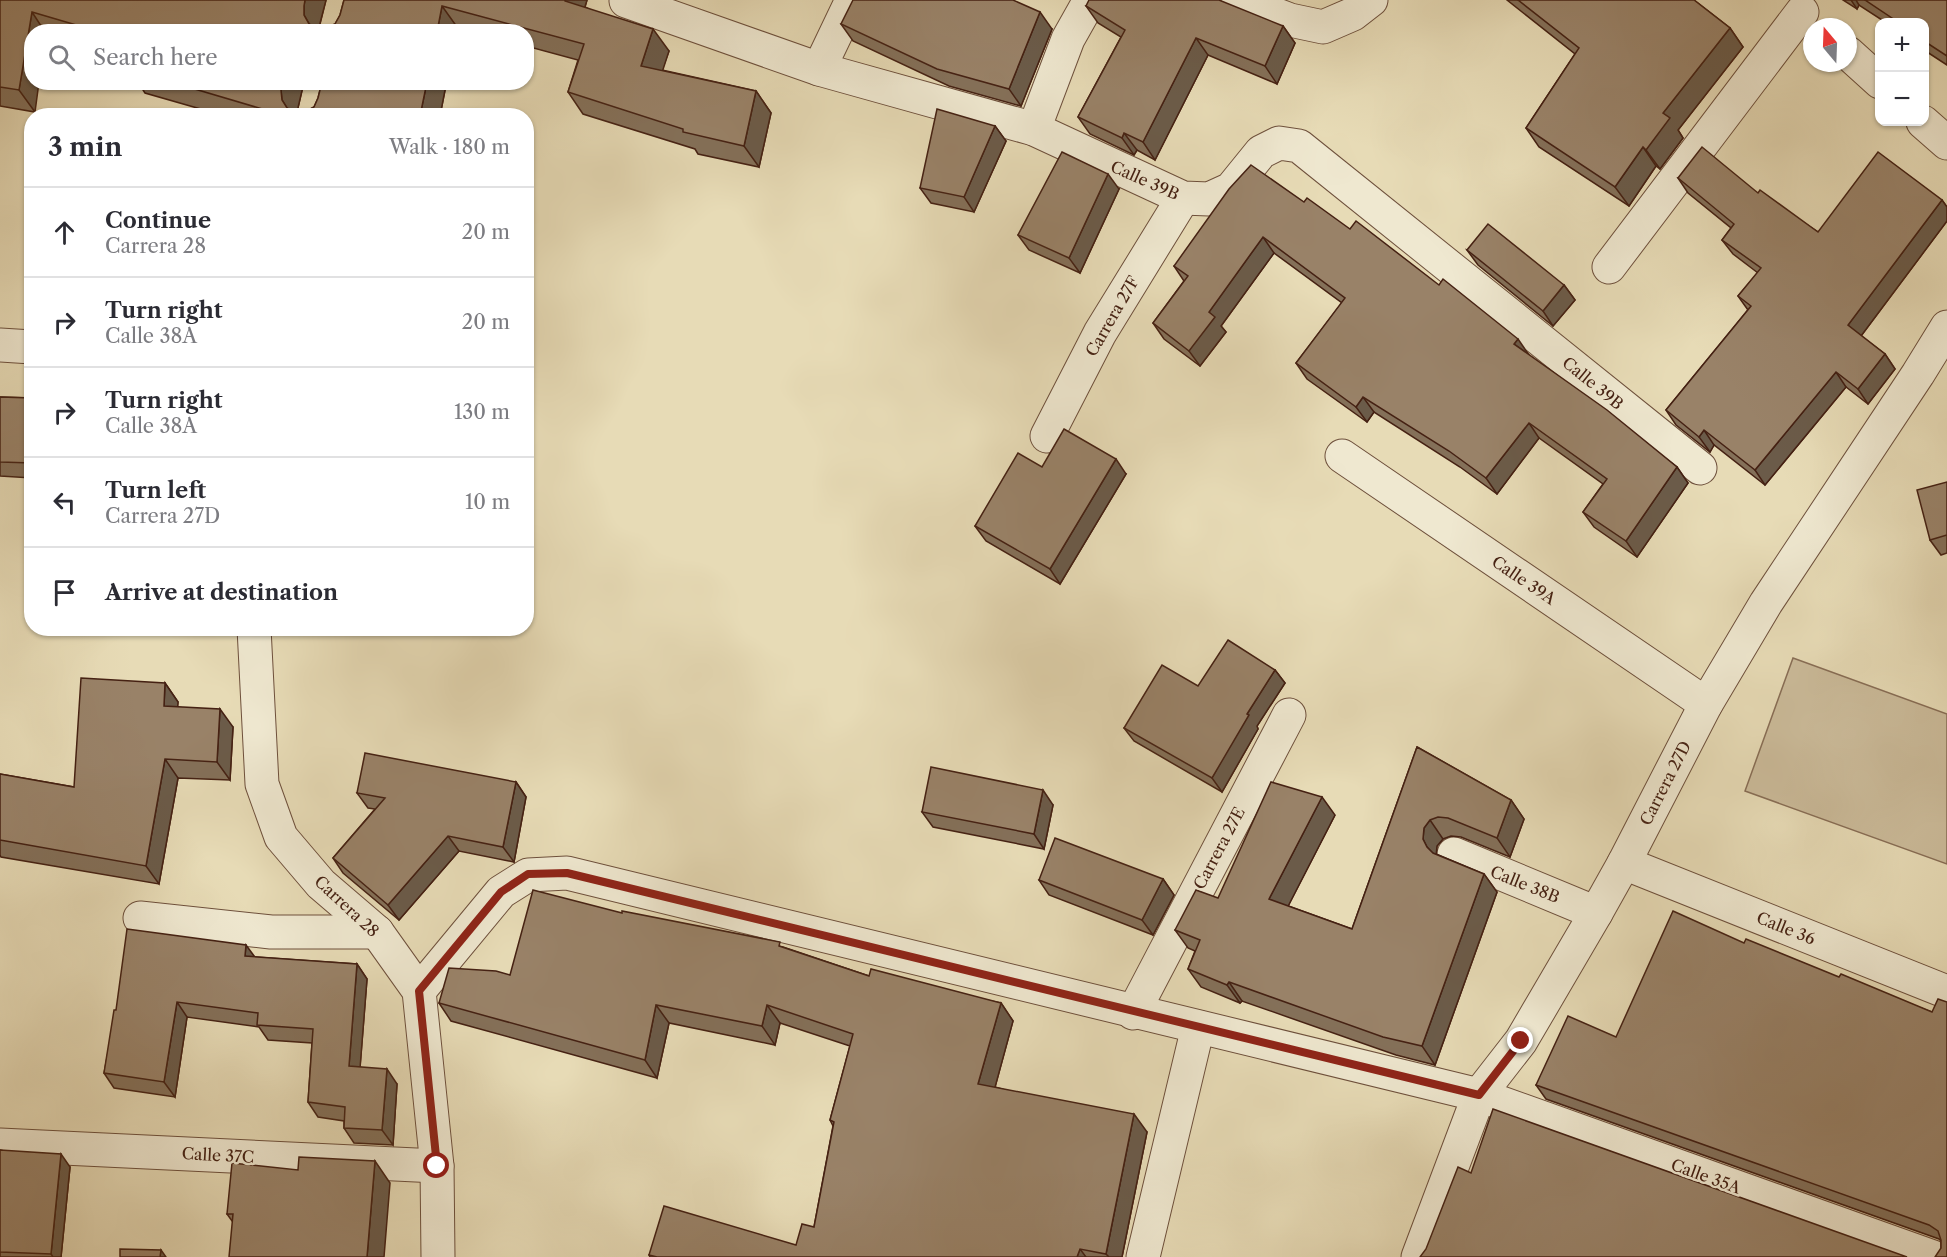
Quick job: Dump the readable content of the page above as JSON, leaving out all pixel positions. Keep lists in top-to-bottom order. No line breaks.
{"streets":{"street":["Calle 39B","Carrera 27F","Calle 39A","Carrera 27D","Carrera 27E","Calle 38B","Carrera 28","Calle 36","Calle 37C","Calle 35A"]},"crossings":[["Calle 39B","Carrera 27F"],["Calle 39A","Carrera 27D"],["Carrera 27D","Calle 38B"],["Carrera 27D","Calle 36"],["Carrera 27D","Calle 35A"],["Carrera 27E","Calle 35A"],["Carrera 28","Calle 37C"],["Carrera 28","Calle 35A"]],"north":"top","page":{"map_buttons":["+","−"],"search":"Search here","heading":["3 min","Walk · 180 m"],"list":[["Continue","Carrera 28","20 m"],["Turn right","Calle 38A","20 m"],["Turn right","Calle 38A","130 m"],["Turn left","Carrera 27D","10 m"],"Arrive at destination"]}}
